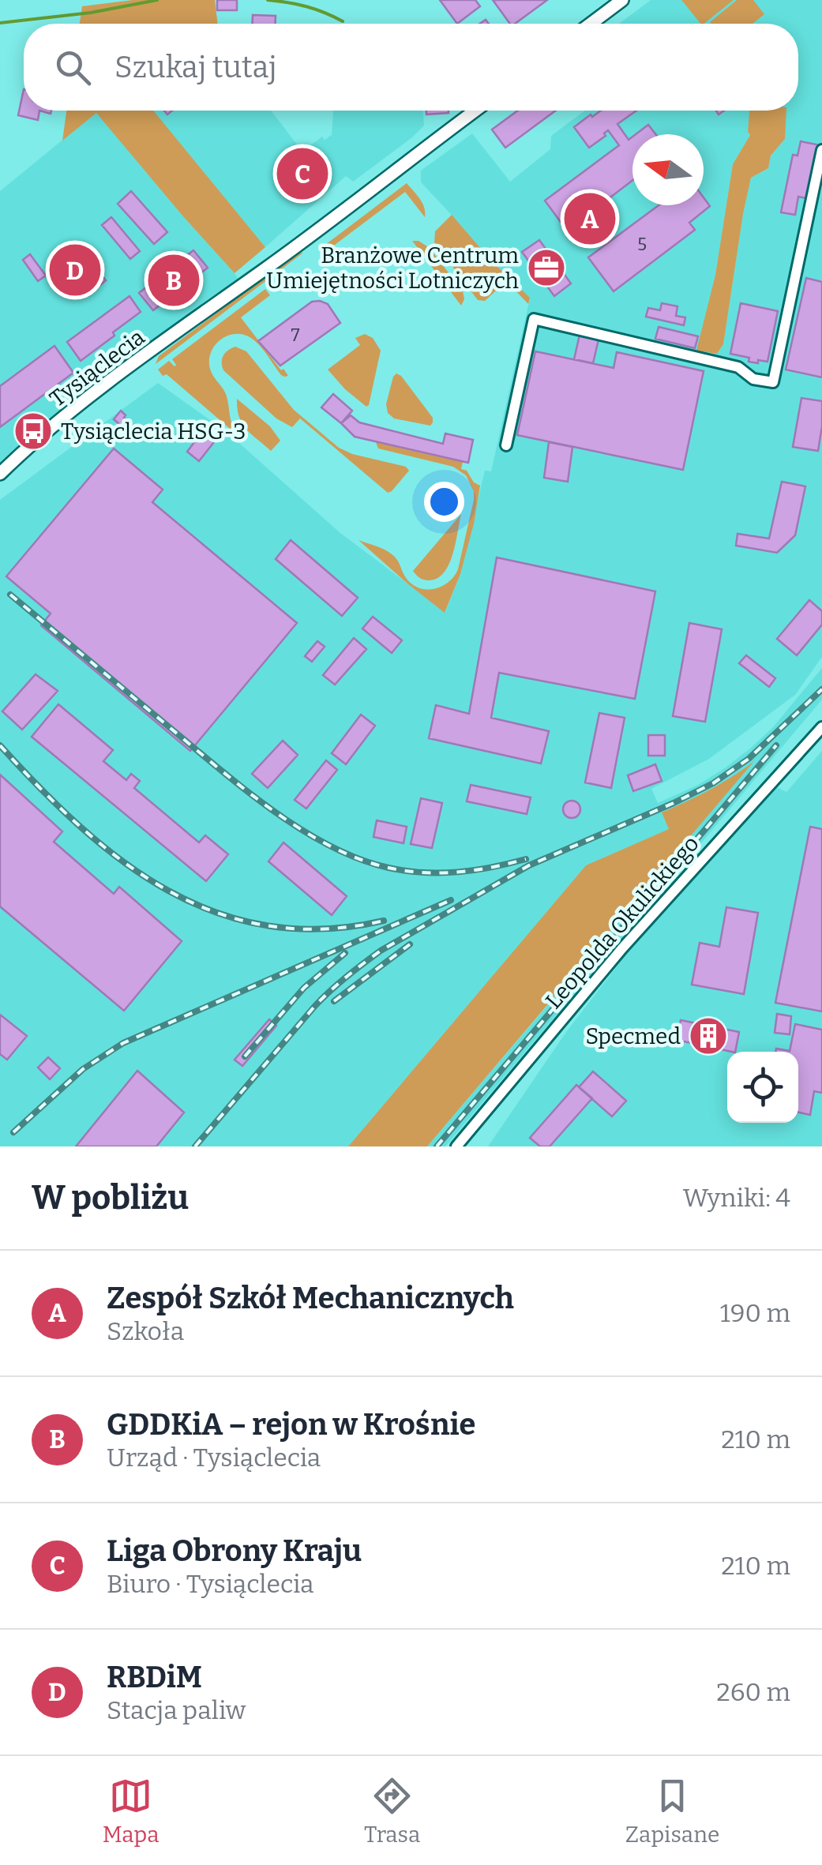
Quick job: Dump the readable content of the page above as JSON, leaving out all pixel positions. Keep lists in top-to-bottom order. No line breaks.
{"streets":{"street":["Tysiąclecia","Leopolda Okulickiego"]},"places":{"office":["Branżowe Centrum Umiejętności Lotniczych"],"bus stop":["Tysiąclecia HSG-3"],"building":["Specmed"]},"house_numbers":["5","7"],"north":"left","page":{"search":"Szukaj tutaj","pins":["C","A","D","B"],"heading":["W pobliżu","Wyniki: 4"],"list":[{"mark":"A","name":"Zespół Szkół Mechanicznych","note":"Szkoła","value":"190 m"},{"mark":"B","name":"GDDKiA – rejon w Krośnie","note":"Urząd · Tysiąclecia","value":"210 m"},{"mark":"C","name":"Liga Obrony Kraju","note":"Biuro · Tysiąclecia","value":"210 m"},{"mark":"D","name":"RBDiM","note":"Stacja paliw","value":"260 m"}],"nav":["Mapa","Trasa","Zapisane"]}}
